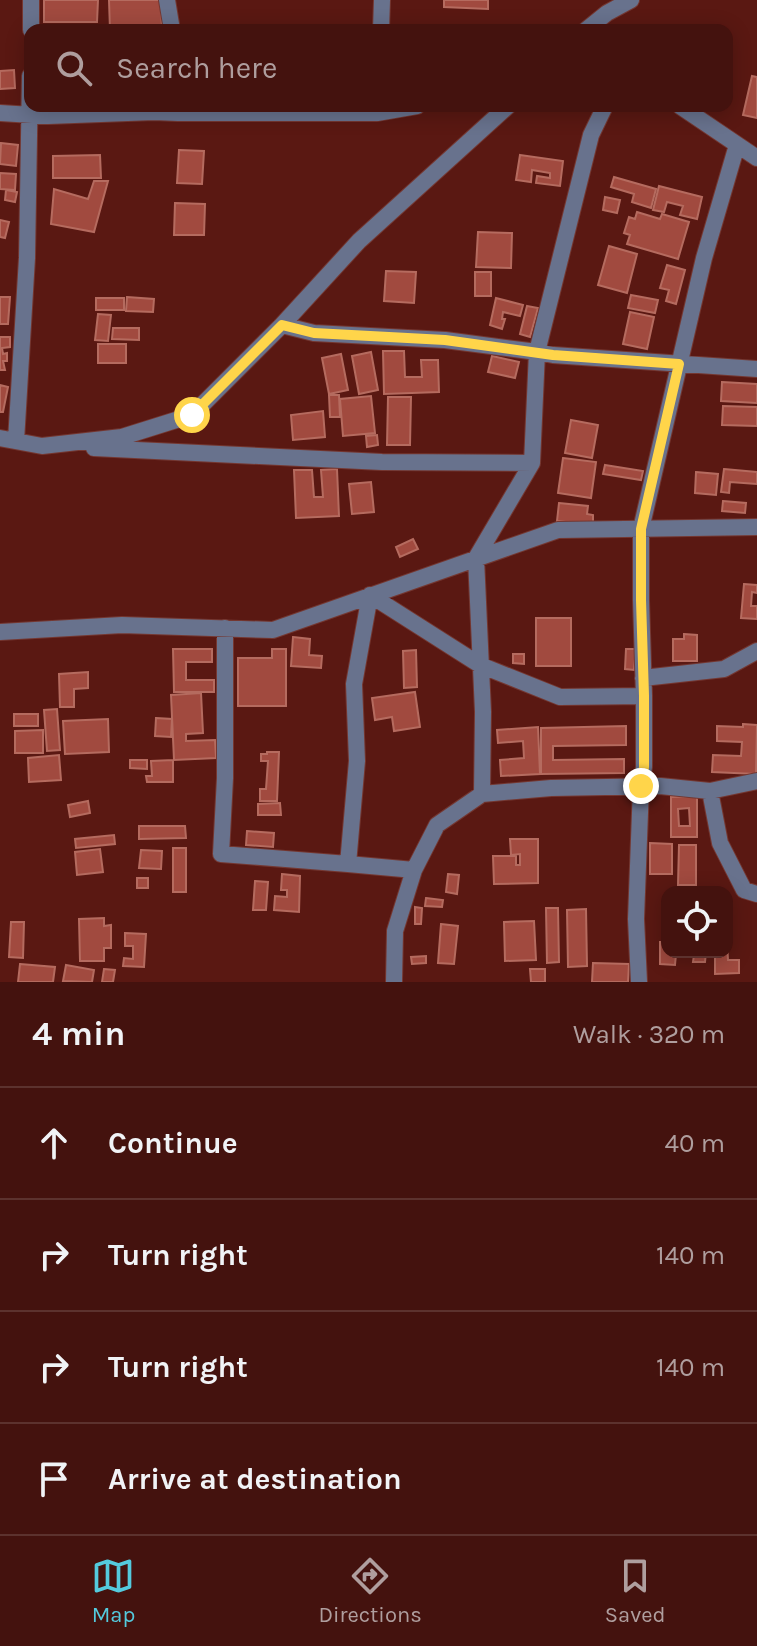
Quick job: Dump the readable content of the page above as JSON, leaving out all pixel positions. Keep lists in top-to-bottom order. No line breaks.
{"page":{"search":"Search here","heading":["4 min","Walk · 320 m"],"list":[["Continue","40 m"],["Turn right","140 m"],["Turn right","140 m"],"Arrive at destination"],"nav":["Map","Directions","Saved"]}}
